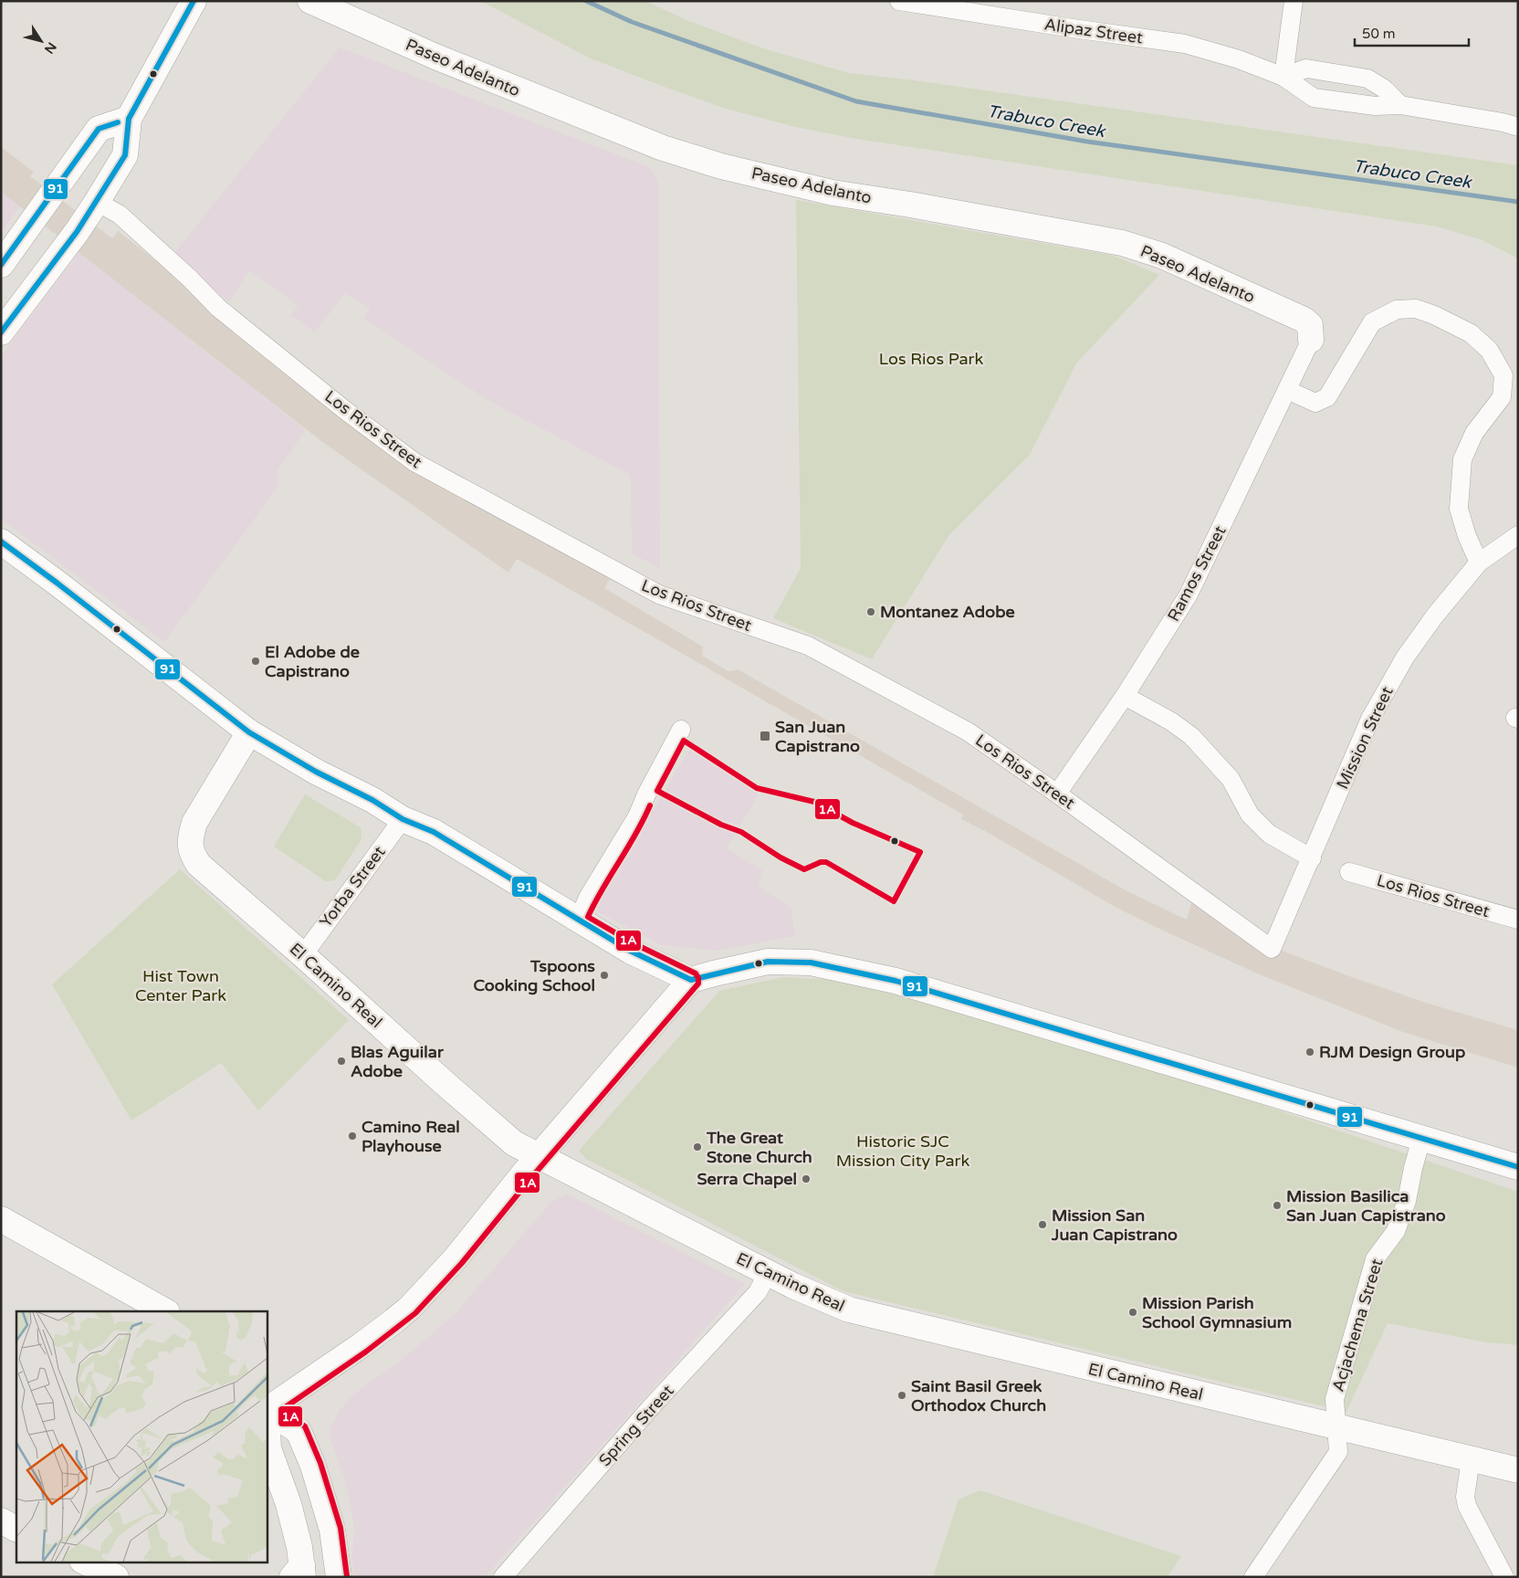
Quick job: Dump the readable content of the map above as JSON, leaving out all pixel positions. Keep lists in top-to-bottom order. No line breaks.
{"streets":{"main road":["Paseo Adelanto","El Camino Real"],"street":["Alipaz Street","Los Rios Street","Ramos Street","Mission Street","Yorba Street","Acjachema Street","Spring Street"]},"crossings":[["Paseo Adelanto","Ramos Street"],["Los Rios Street","Ramos Street"],["Los Rios Street","Mission Street"],["Yorba Street","El Camino Real"],["El Camino Real","Acjachema Street"],["El Camino Real","Spring Street"]],"water":["Trabuco Creek"],"parks":["Los Rios Park","Hist Town Center Park","Historic SJC Mission City Park"],"places":{"other":["Montanez Adobe","El Adobe de Capistrano","Tspoons Cooking School","RJM Design Group","Blas Aguilar Adobe","Camino Real Playhouse","The Great Stone Church","Serra Chapel","Mission Basilica San Juan Capistrano","Mission San Juan Capistrano","Mission Parish School Gymnasium","Saint Basil Greek Orthodox Church"],"transit":["San Juan Capistrano"]},"lines":["transit line 91","transit line 1A"],"scale_bar":"50 m","north":"bottom right"}
